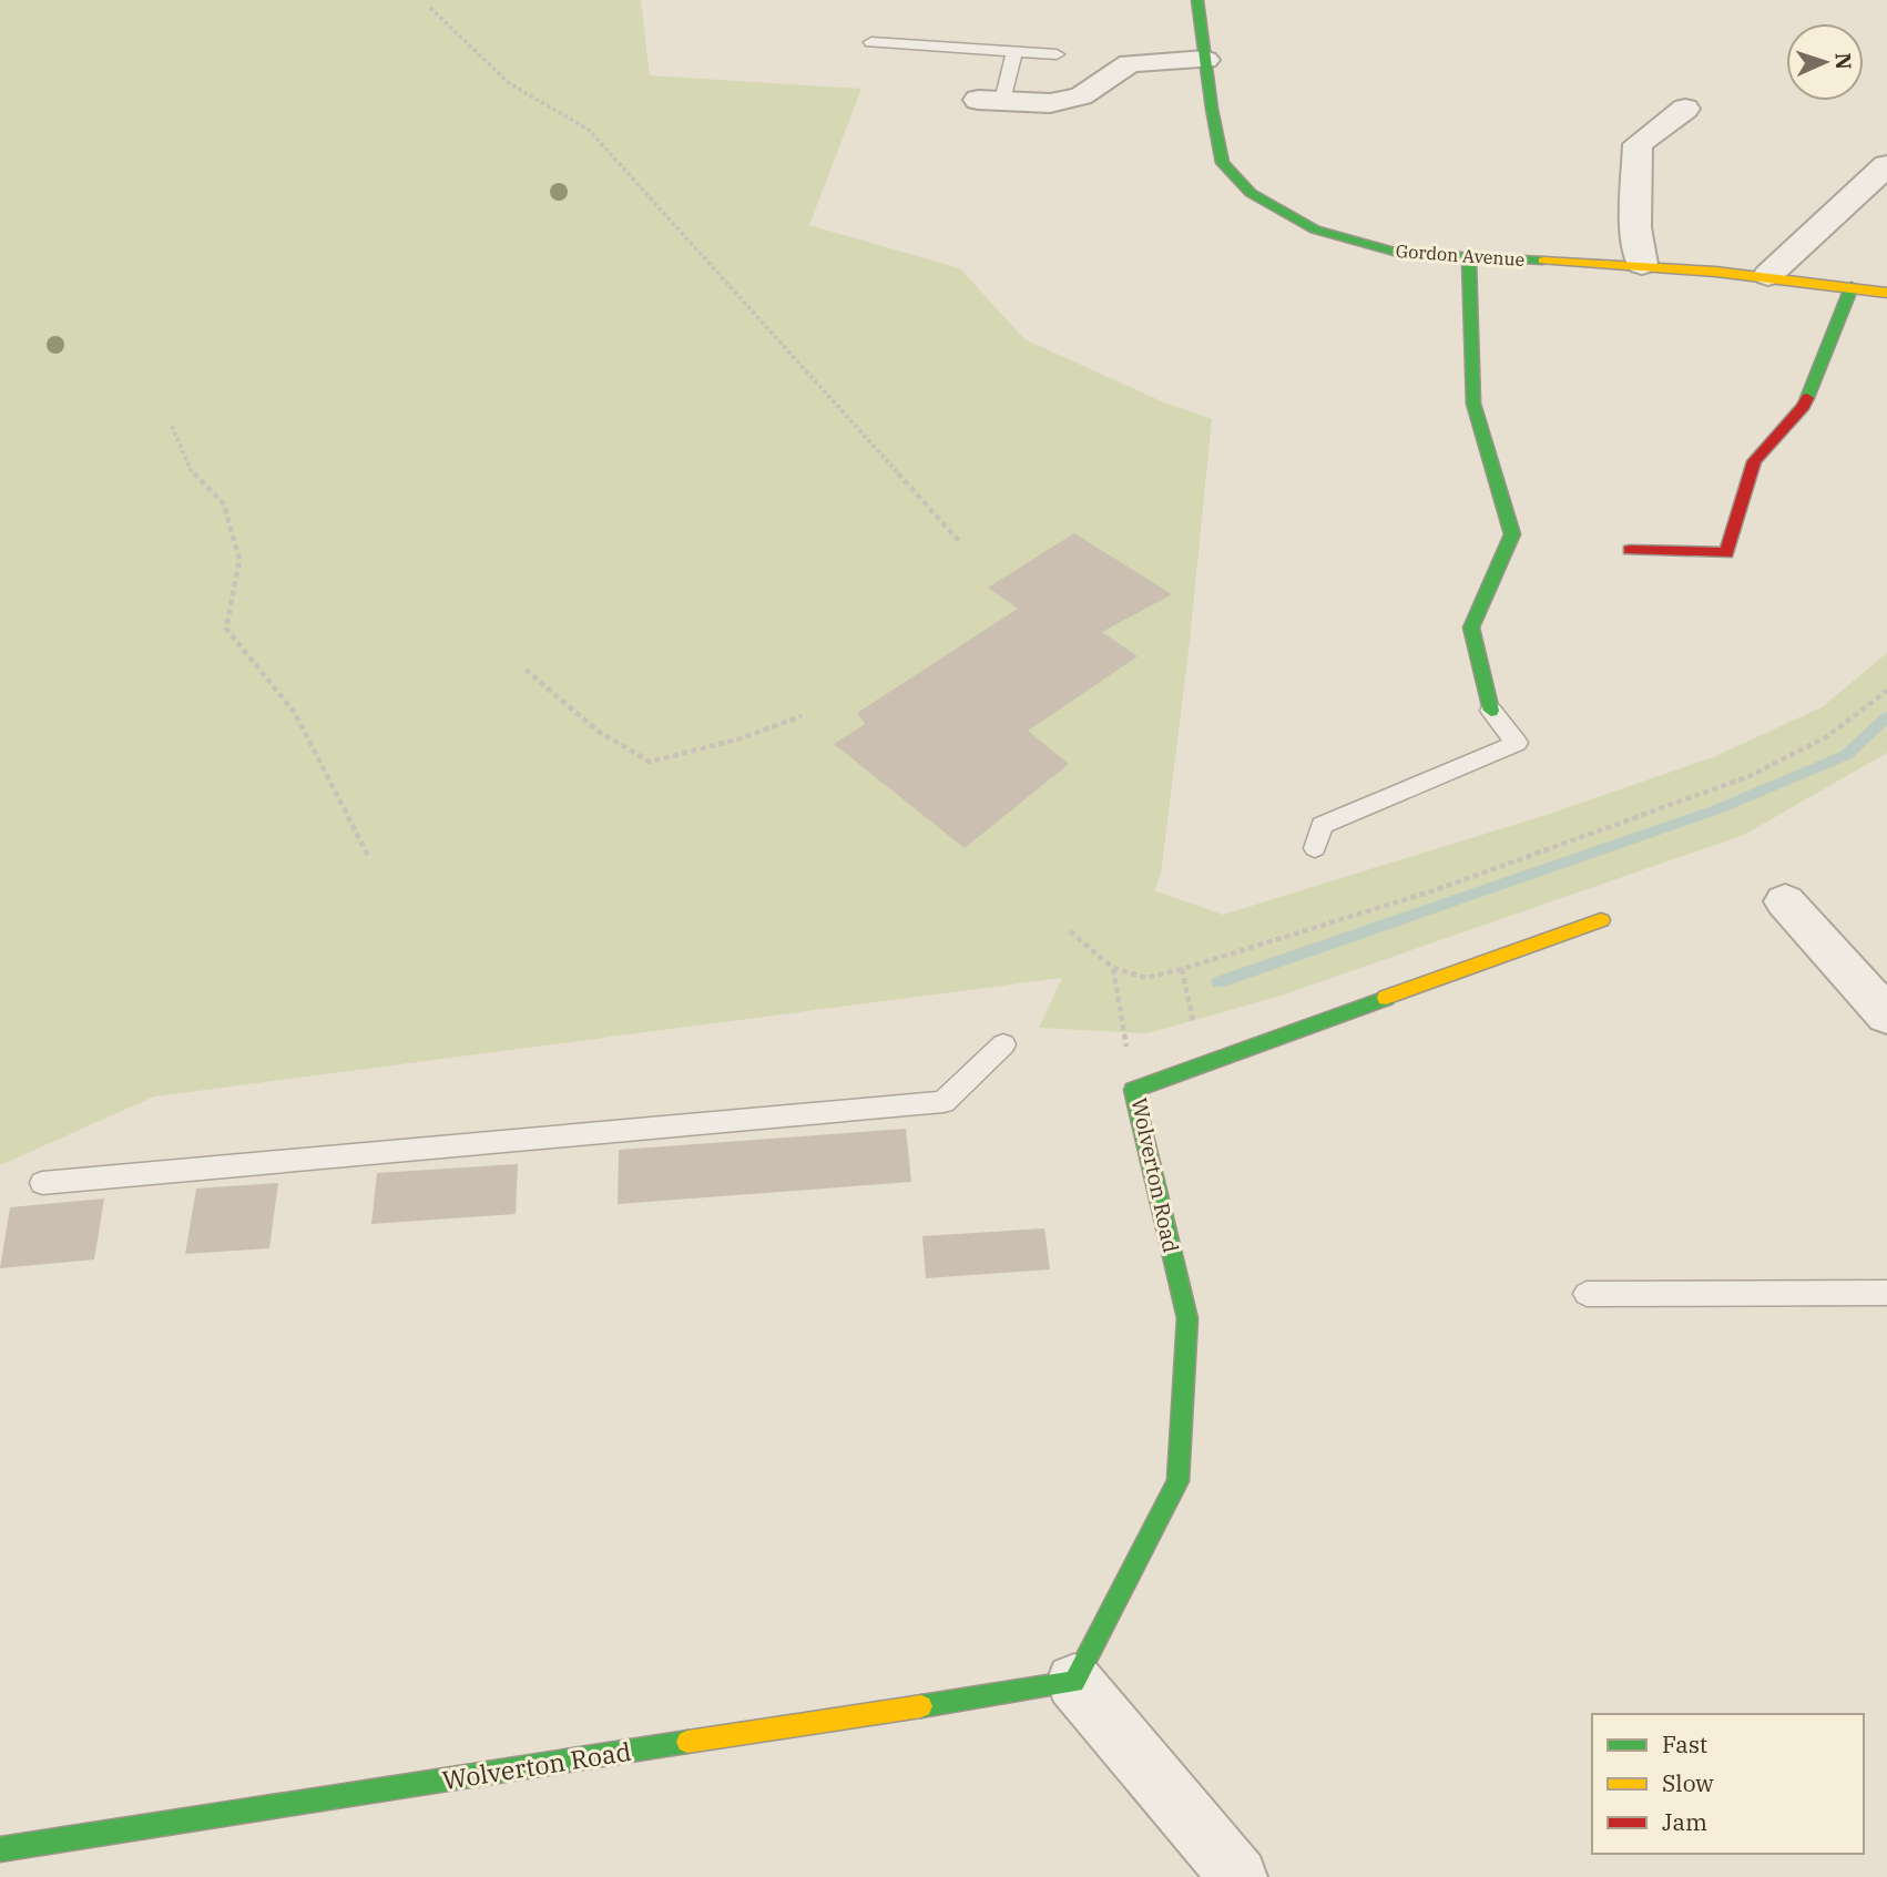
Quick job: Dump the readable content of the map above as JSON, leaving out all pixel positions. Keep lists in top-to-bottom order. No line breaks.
{"streets":{"street":["Gordon Avenue","Wolverton Road"]},"legend":["Fast","Slow","Jam"],"north":"right"}
